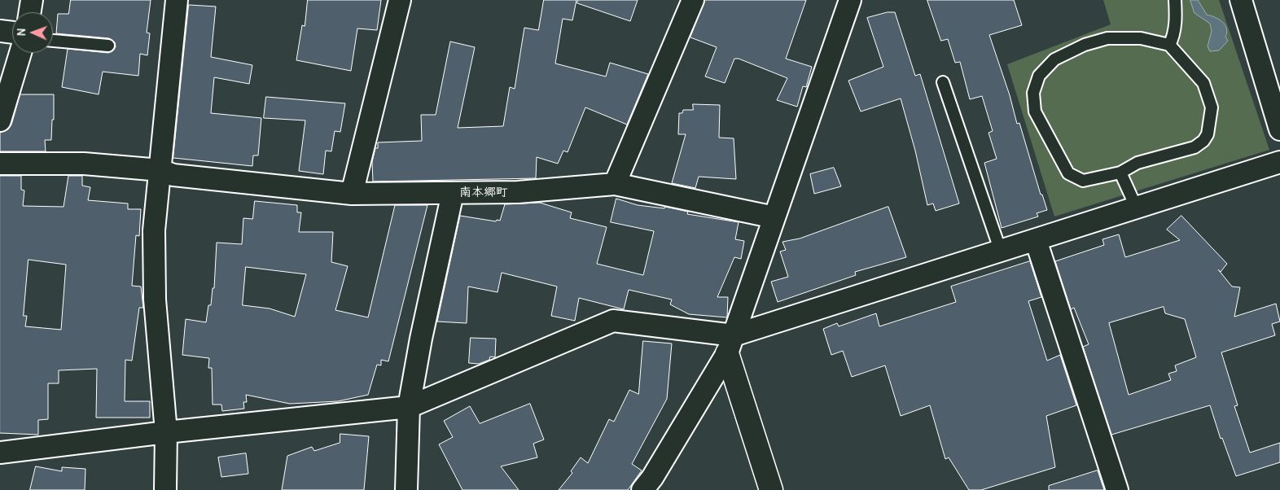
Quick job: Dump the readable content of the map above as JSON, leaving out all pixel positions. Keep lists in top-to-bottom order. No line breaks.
{"districts":["南本郷町"],"north":"left"}
